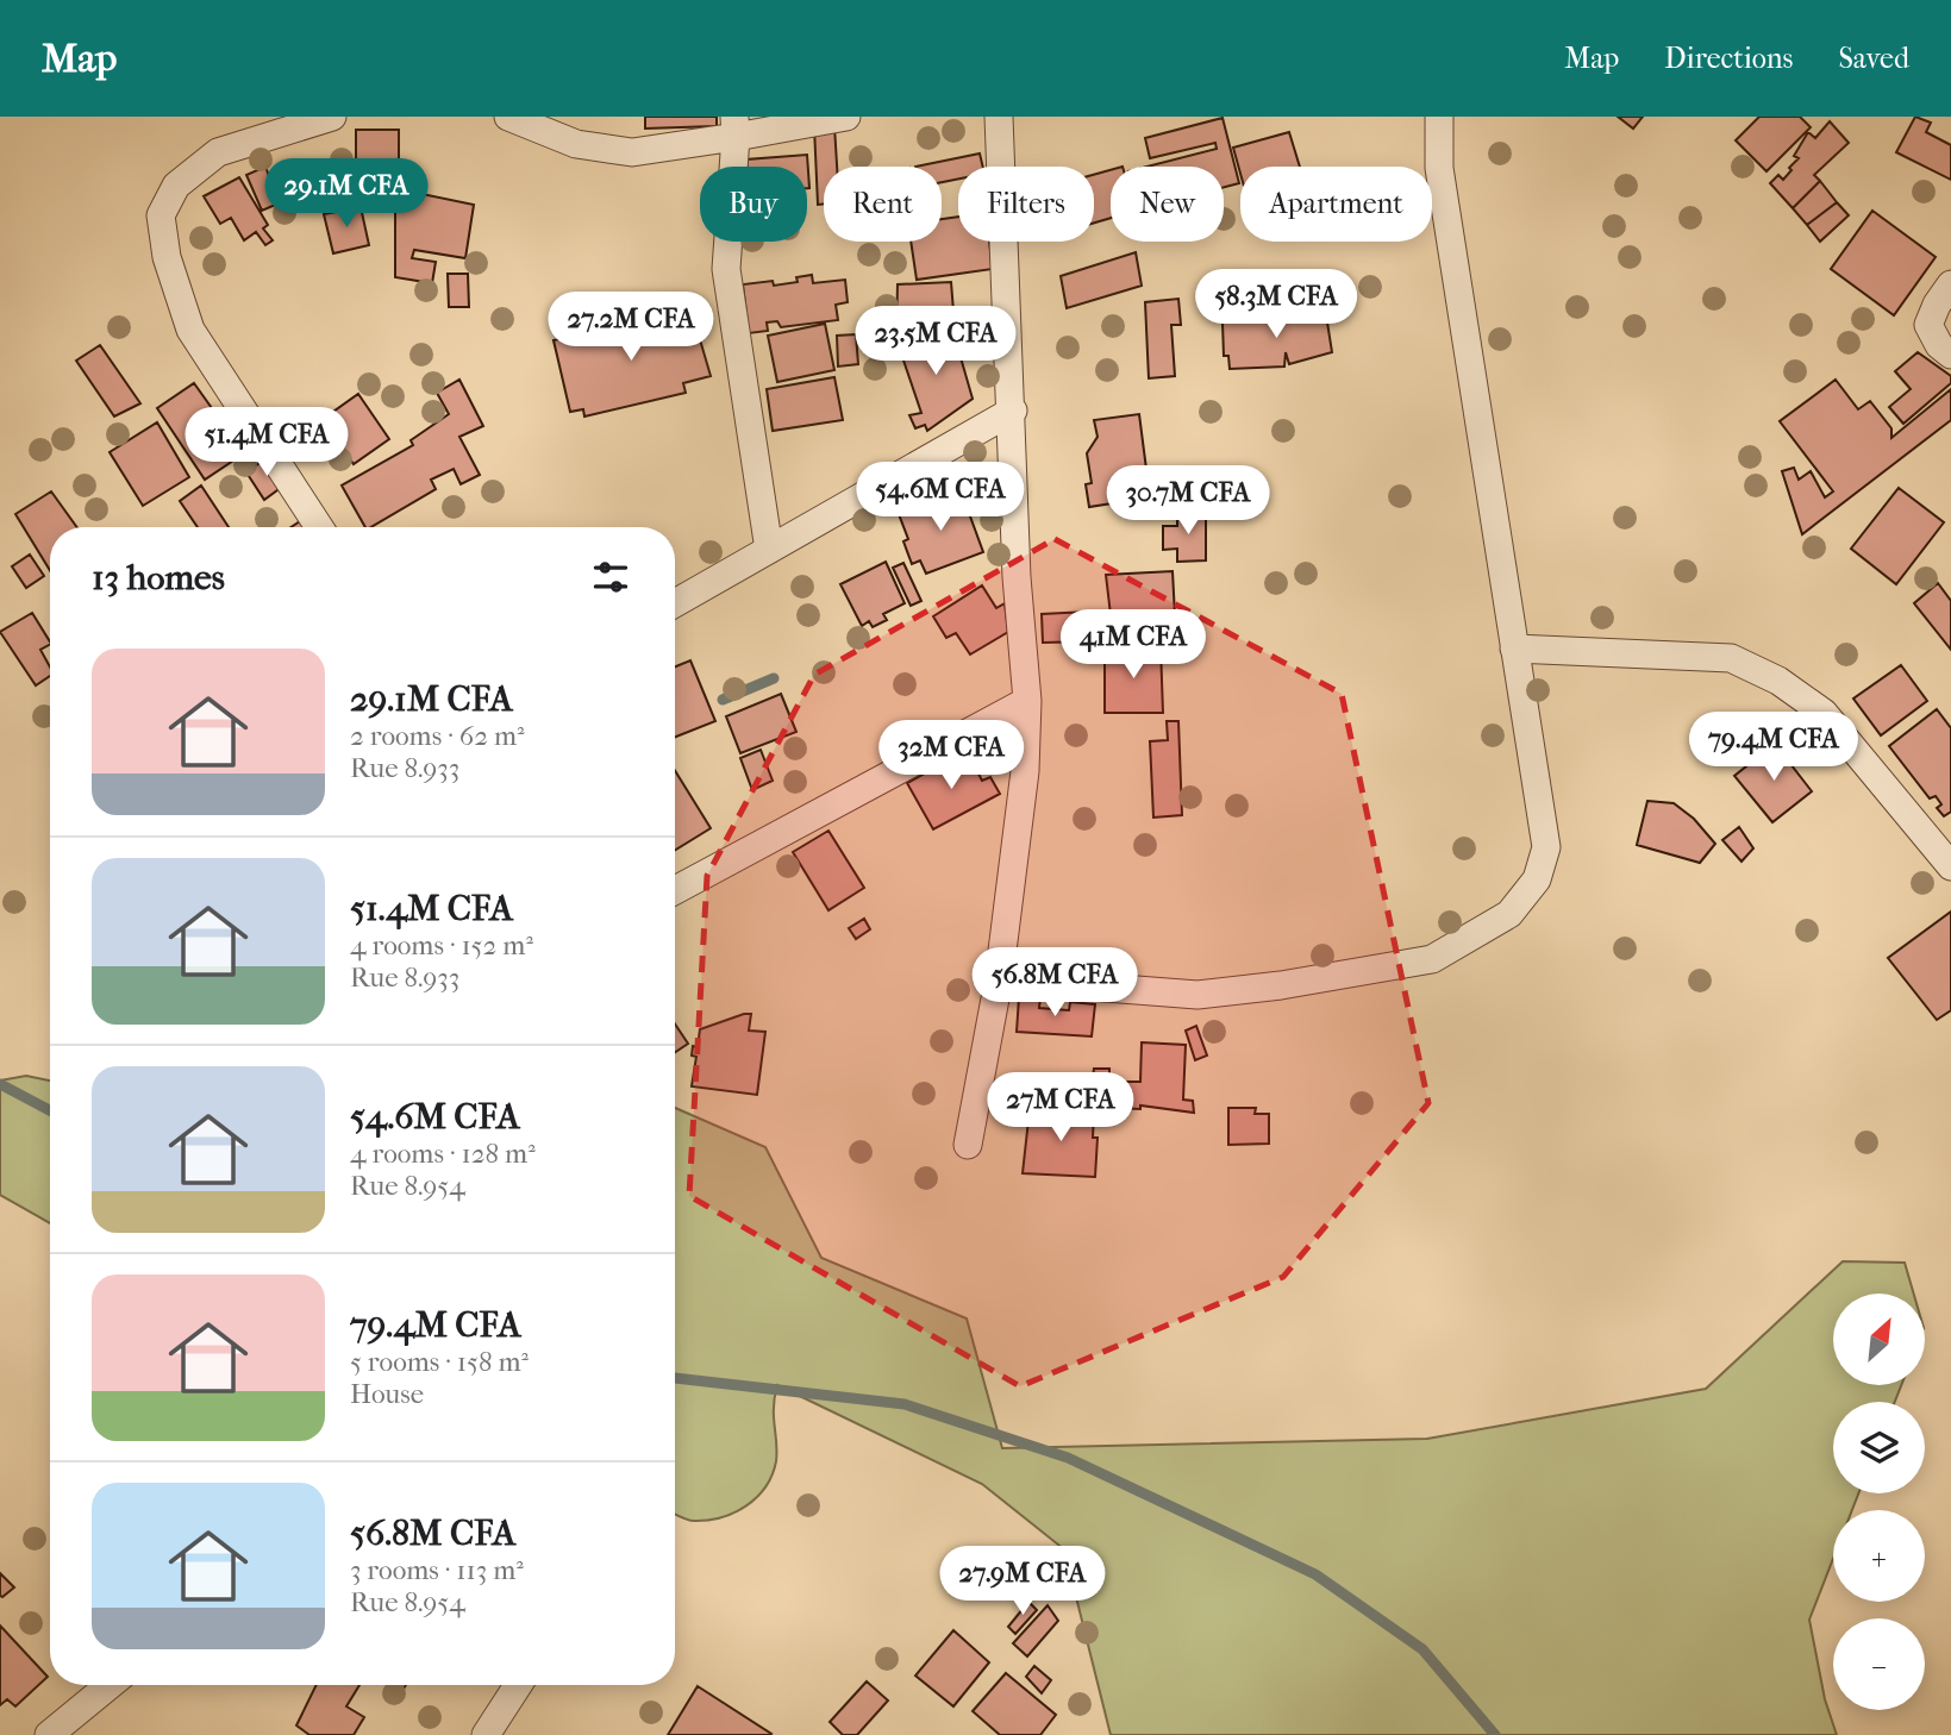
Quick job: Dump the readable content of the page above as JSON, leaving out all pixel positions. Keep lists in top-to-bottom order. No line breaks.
{"north":"top right","page":{"header":"Map","nav":["Map","Directions","Saved"],"price":["29.1M CFA","58.3M CFA","27.2M CFA","23.5M CFA","51.4M CFA","54.6M CFA","30.7M CFA","41M CFA","79.4M CFA","32M CFA","56.8M CFA","27M CFA","27.9M CFA"],"chip":["Buy","Rent","Filters","New","Apartment"],"heading":"13 homes","list":[{"name":"29.1M CFA","note":"2 rooms · 62 m² · Rue 8.933"},{"name":"51.4M CFA","note":"4 rooms · 152 m² · Rue 8.933"},{"name":"54.6M CFA","note":"4 rooms · 128 m² · Rue 8.954"},{"name":"79.4M CFA","note":"5 rooms · 158 m² · House"},{"name":"56.8M CFA","note":"3 rooms · 113 m² · Rue 8.954"}],"map_buttons":["+","−"]}}
